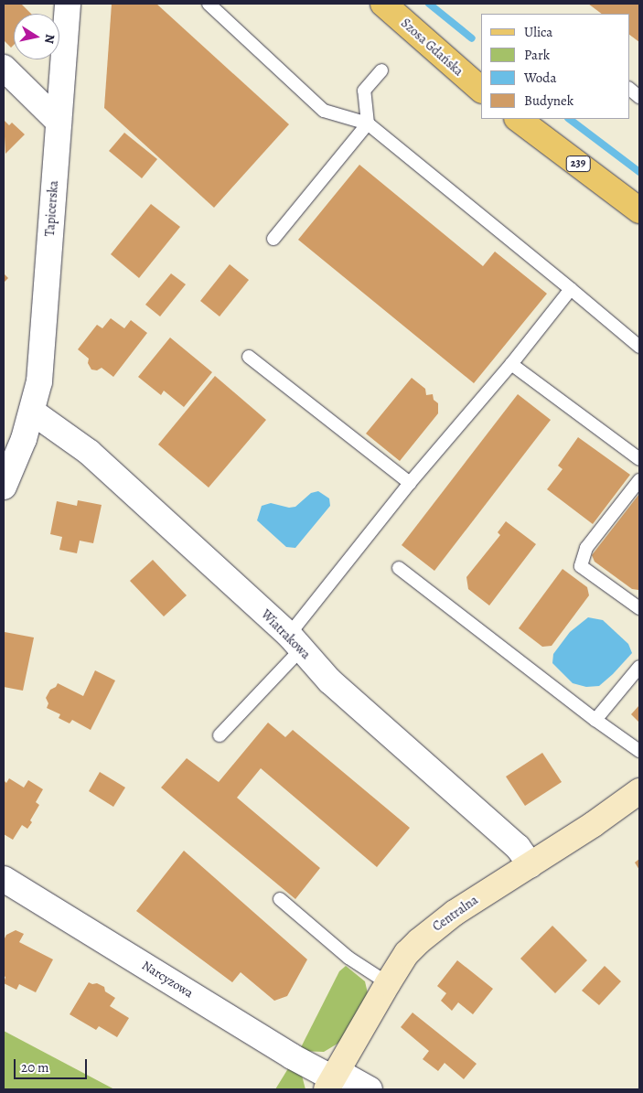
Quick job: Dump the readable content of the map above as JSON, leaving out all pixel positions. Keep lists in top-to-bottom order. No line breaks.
{"streets":{"main road":["Szosa Gdańska","239"],"street":["Tapicerska","Wiatrakowa","Centralna","Narcyzowa"]},"crossings":[["Tapicerska","Wiatrakowa"],["Wiatrakowa","Centralna"],["Centralna","Narcyzowa"]],"legend":["Ulica","Park","Woda","Budynek"],"scale_bar":"20 m","north":"right"}
